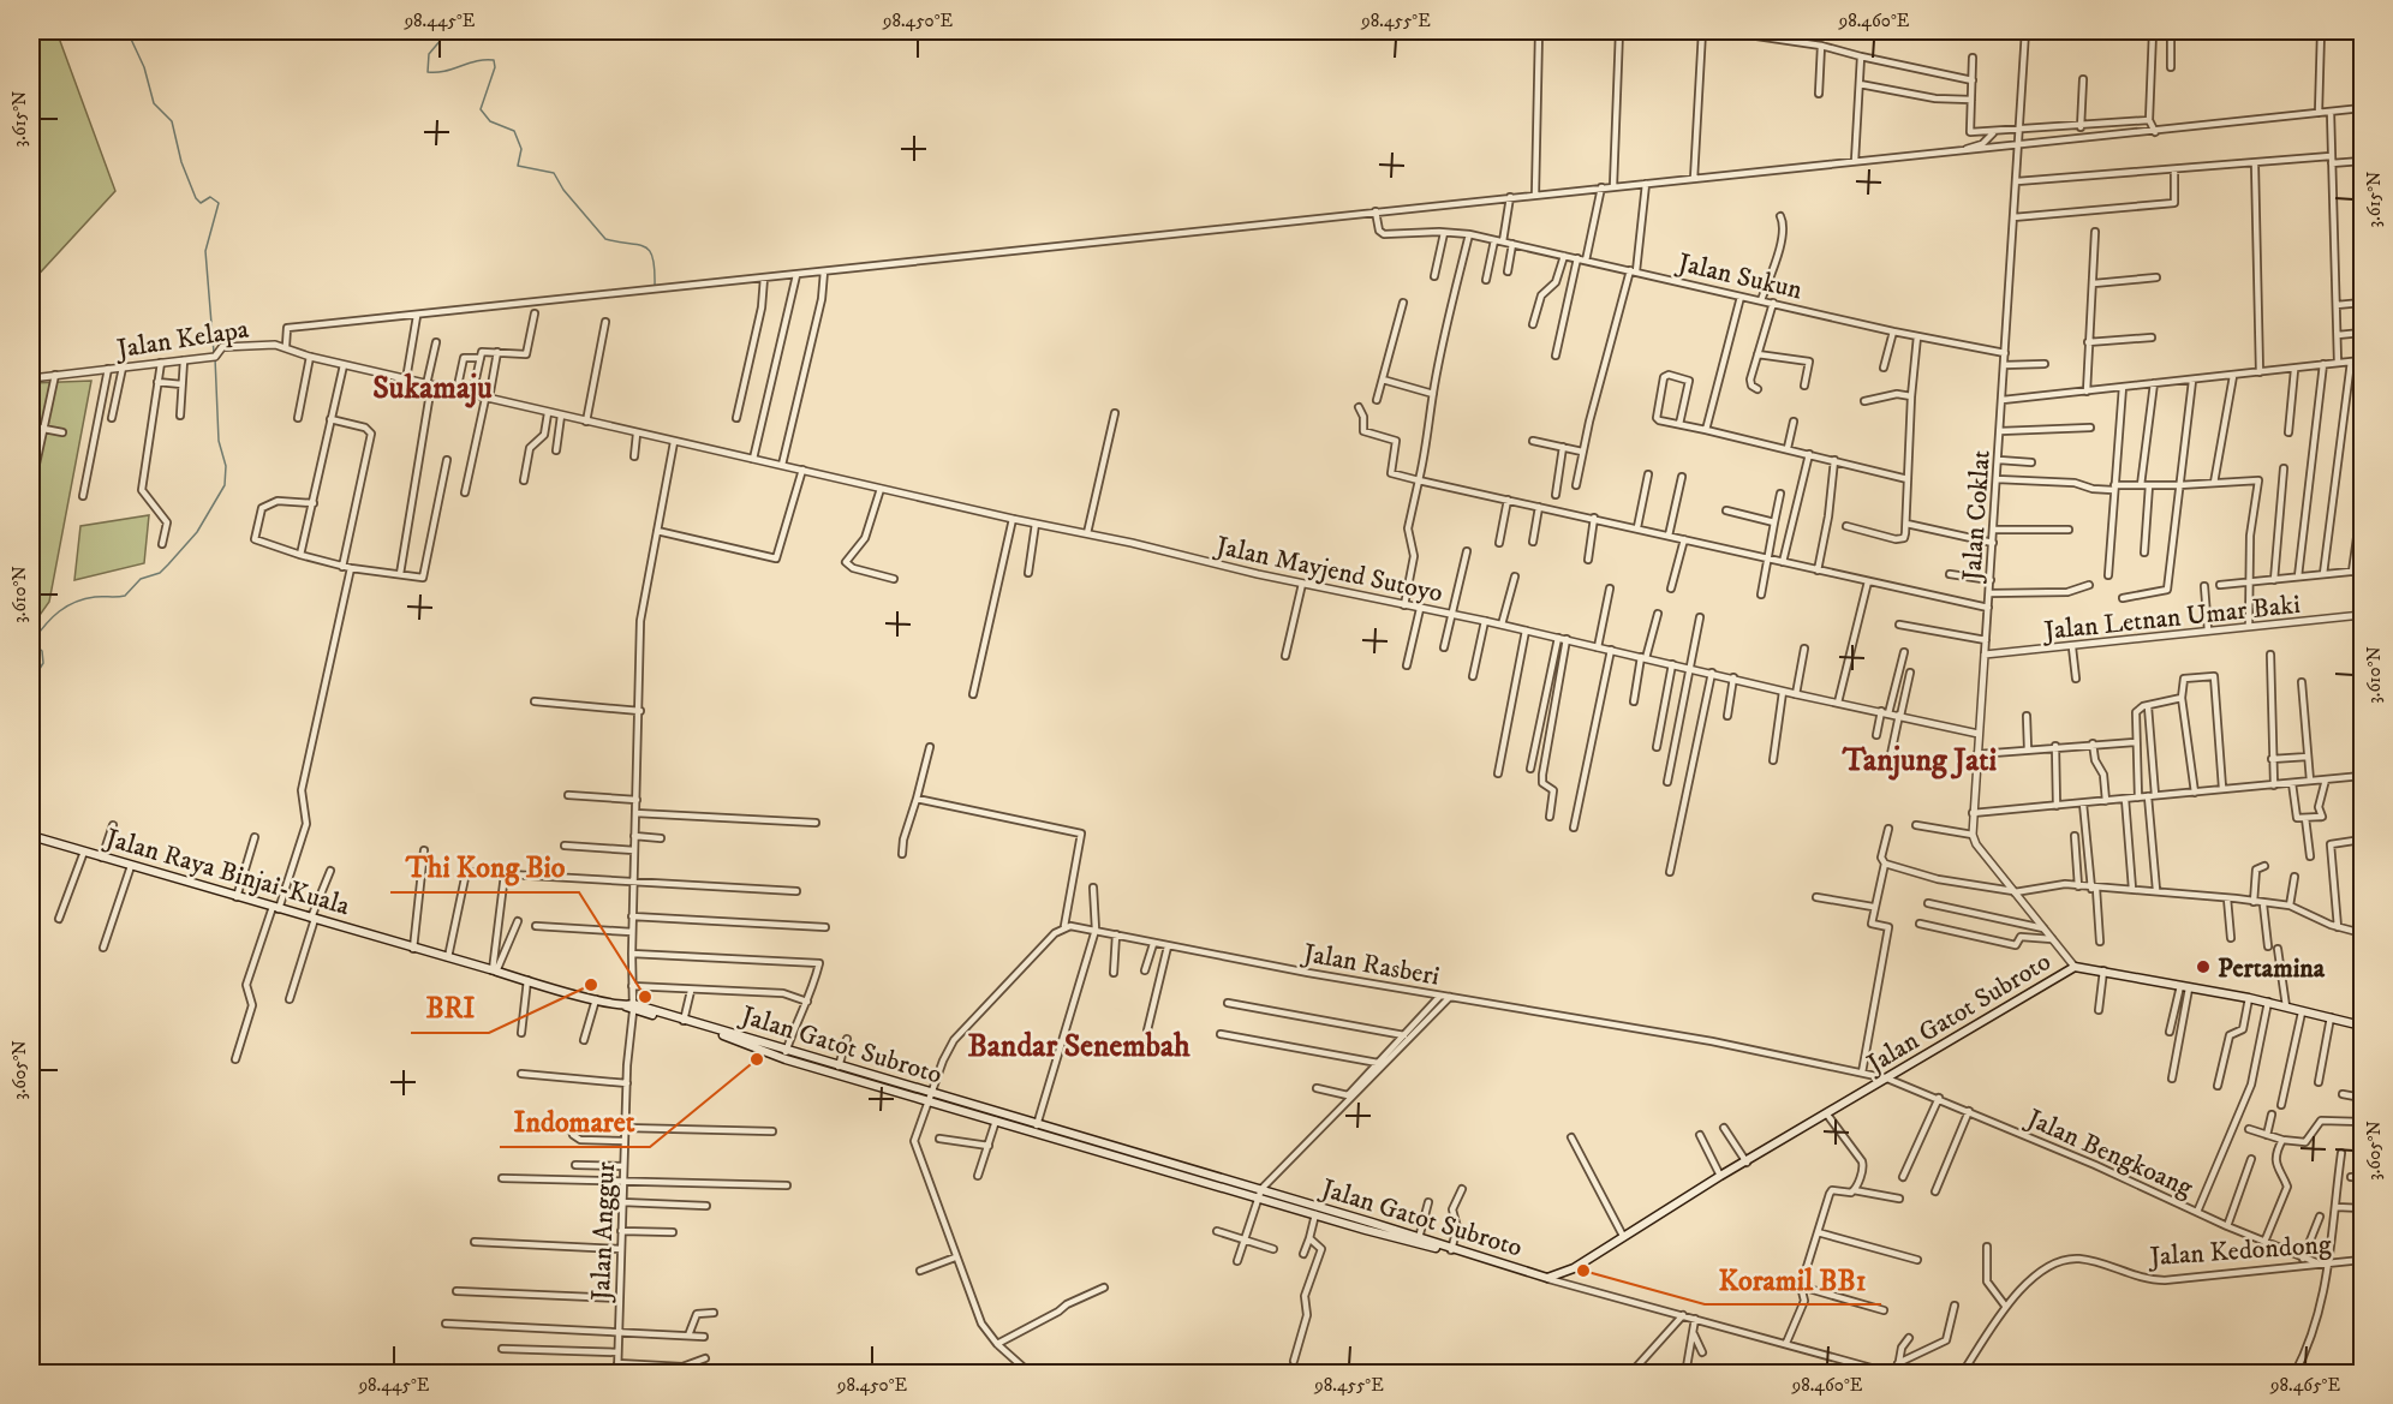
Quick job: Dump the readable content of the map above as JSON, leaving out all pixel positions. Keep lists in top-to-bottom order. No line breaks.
{"streets":{"main road":["Jalan Raya Binjai-Kuala","Jalan Gatot Subroto"],"street":["Jalan Sukun","Jalan Kelapa","Jalan Coklat","Jalan Mayjend Sutoyo","Jalan Letnan Umar Baki","Jalan Rasberi","Jalan Bengkoang","Jalan Anggur","Jalan Kedondong"]},"crossings":[["Jalan Sukun","Jalan Coklat"],["Jalan Kelapa","Jalan Mayjend Sutoyo"],["Jalan Kelapa","Jalan Anggur"],["Jalan Coklat","Jalan Mayjend Sutoyo"],["Jalan Coklat","Jalan Letnan Umar Baki"],["Jalan Mayjend Sutoyo","Jalan Anggur"],["Jalan Raya Binjai-Kuala","Jalan Gatot Subroto"],["Jalan Rasberi","Jalan Gatot Subroto"],["Jalan Rasberi","Jalan Bengkoang"],["Jalan Gatot Subroto","Jalan Bengkoang"],["Jalan Gatot Subroto","Jalan Anggur"],["Jalan Bengkoang","Jalan Kedondong"]],"districts":["Sukamaju","Tanjung Jati","Bandar Senembah"],"places":["Pertamina","BRI","Thi Kong Bio","Indomaret","Koramil BB1"],"coordinates":["98.445°E","98.450°E","98.455°E","98.460°E","3.615°N","3.610°N","3.605°N","98.465°E"]}
